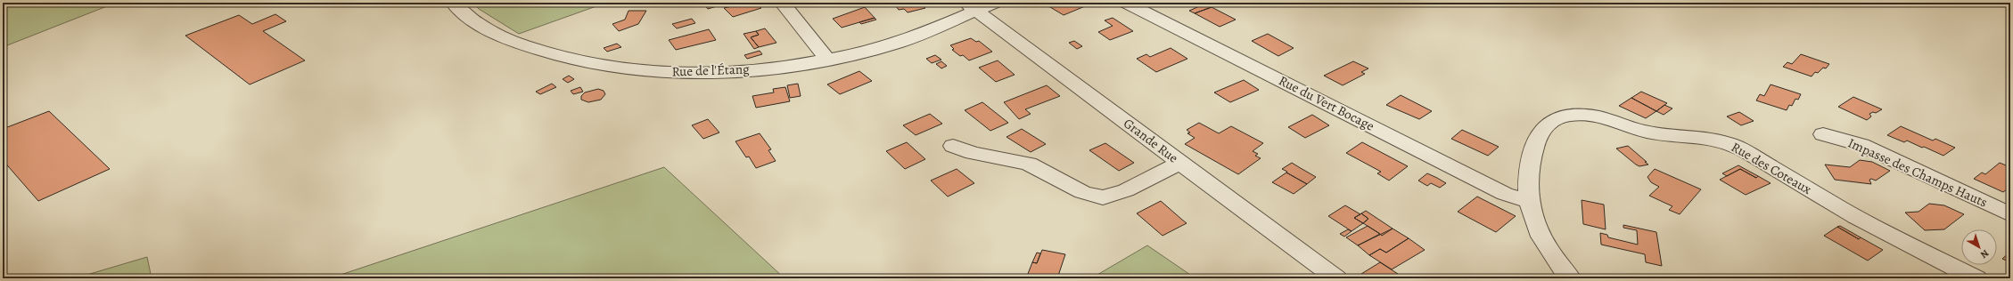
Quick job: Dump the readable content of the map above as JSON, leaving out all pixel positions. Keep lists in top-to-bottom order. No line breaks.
{"streets":{"street":["Rue de l'Étang","Rue du Vert Bocage","Grande Rue","Rue des Coteaux","Impasse des Champs Hauts"]},"crossings":[["Rue de l'Étang","Grande Rue"],["Rue du Vert Bocage","Rue des Coteaux"]],"north":"bottom right"}
